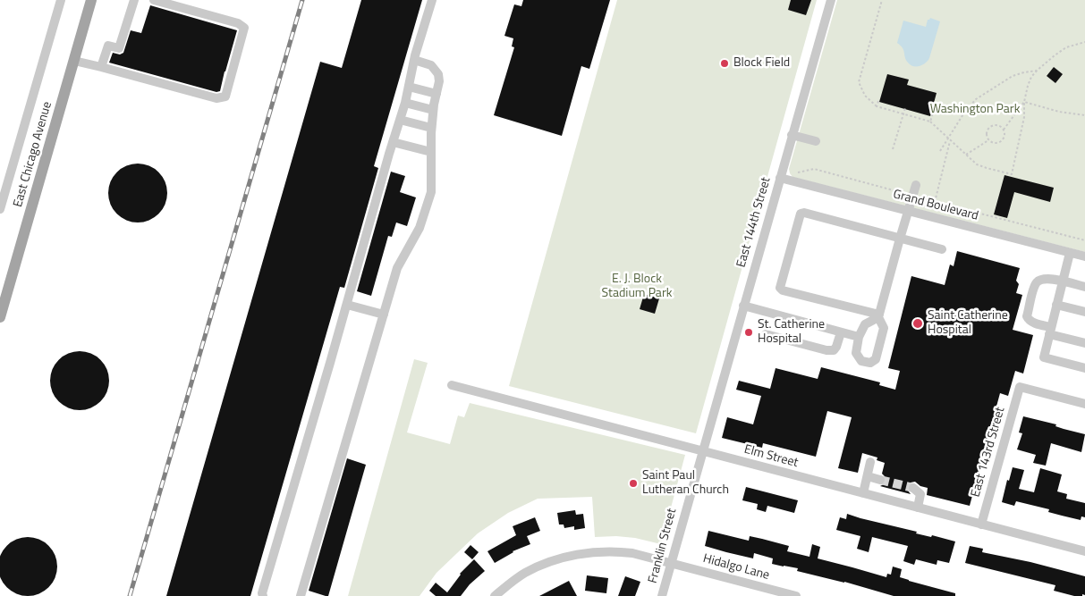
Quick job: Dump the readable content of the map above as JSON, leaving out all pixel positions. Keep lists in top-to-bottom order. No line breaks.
{"streets":{"main road":["East Chicago Avenue"],"street":["Grand Boulevard","East 144th Street","East 143rd Street","Elm Street","Franklin Street","Hidalgo Lane"]},"crossings":[["Grand Boulevard","East 144th Street"],["East 144th Street","Elm Street"],["East 144th Street","Franklin Street"],["East 143rd Street","Elm Street"],["Elm Street","Franklin Street"],["Franklin Street","Hidalgo Lane"]],"parks":["Washington Park","E. J. Block Stadium Park"],"places":["Block Field","Saint Catherine Hospital","St. Catherine Hospital","Saint Paul Lutheran Church"]}
